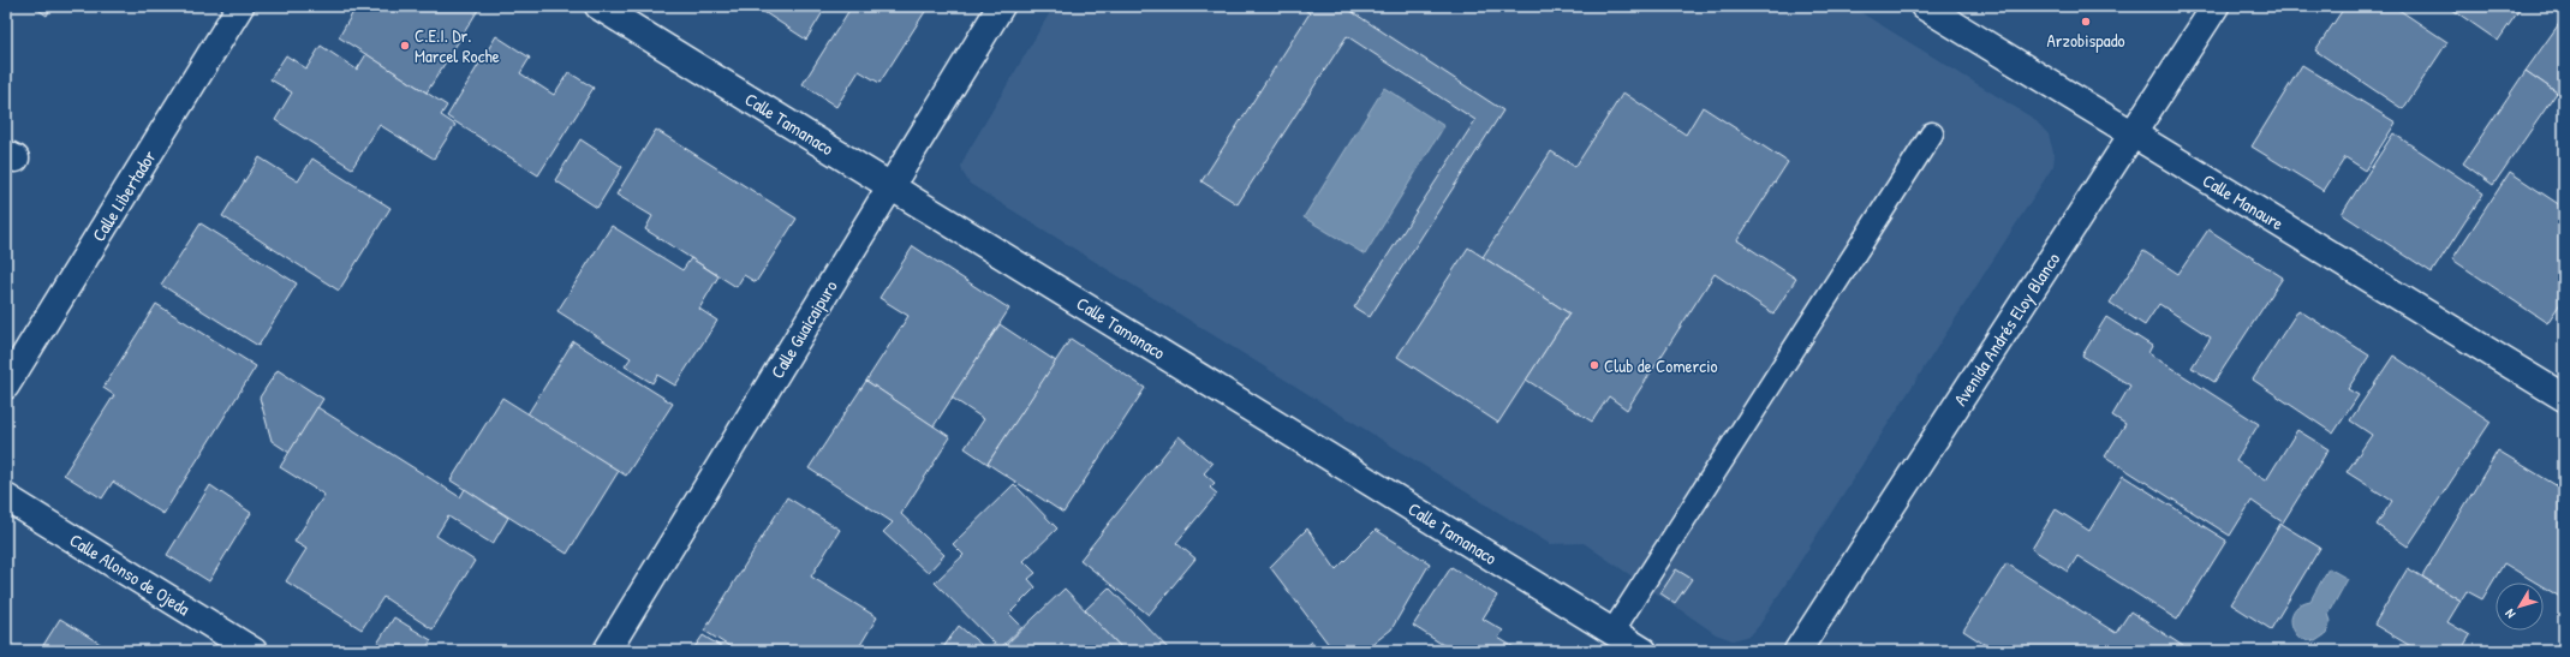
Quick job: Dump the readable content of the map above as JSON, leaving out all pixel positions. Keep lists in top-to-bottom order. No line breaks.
{"streets":{"street":["Calle Tamanaco","Calle Libertador","Calle Manaure","Calle Guaicaipuro","Avenida Andrés Eloy Blanco","Calle Alonso de Ojeda"]},"crossings":[["Calle Tamanaco","Calle Guaicaipuro"],["Calle Manaure","Avenida Andrés Eloy Blanco"]],"places":["Arzobispado","C.E.I. Dr. Marcel Roche","Club de Comercio"],"north":"bottom left"}
